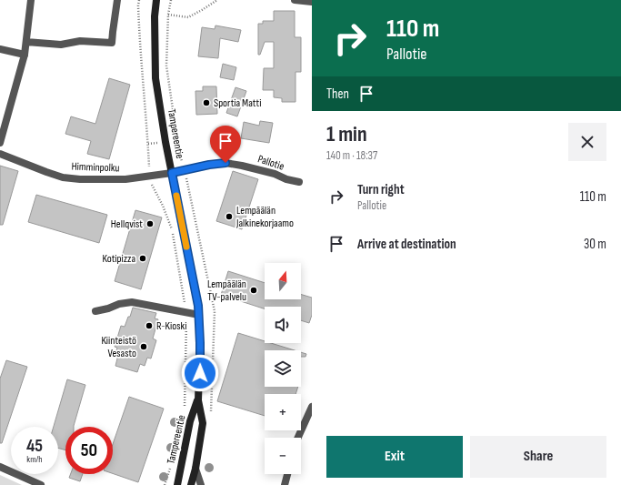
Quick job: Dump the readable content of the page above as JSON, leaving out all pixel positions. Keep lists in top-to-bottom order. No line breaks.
{"streets":{"main road":["Tampereentie"],"street":["Pallotie","Himminpolku"]},"crossings":[["Tampereentie","Pallotie"],["Tampereentie","Himminpolku"],["Pallotie","Himminpolku"]],"places":["Sportia Matti","Lempäälän Jalkinekorjaamo","Hellqvist","Kotipizza","Lempäälän TV-palvelu","R-Kioski","Kiinteistö Vesasto"],"north":"top","page":{"turn":["110 m","Pallotie"],"then":"Then","heading":["1 min","140 m · 18:37"],"list":[{"name":"Turn right","note":"Pallotie","value":"110 m"},{"name":"Arrive at destination","value":"30 m"}],"map_buttons":["+","−"],"speed":"45 km/h","limit":"50","buttons":["Exit","Share"]}}
